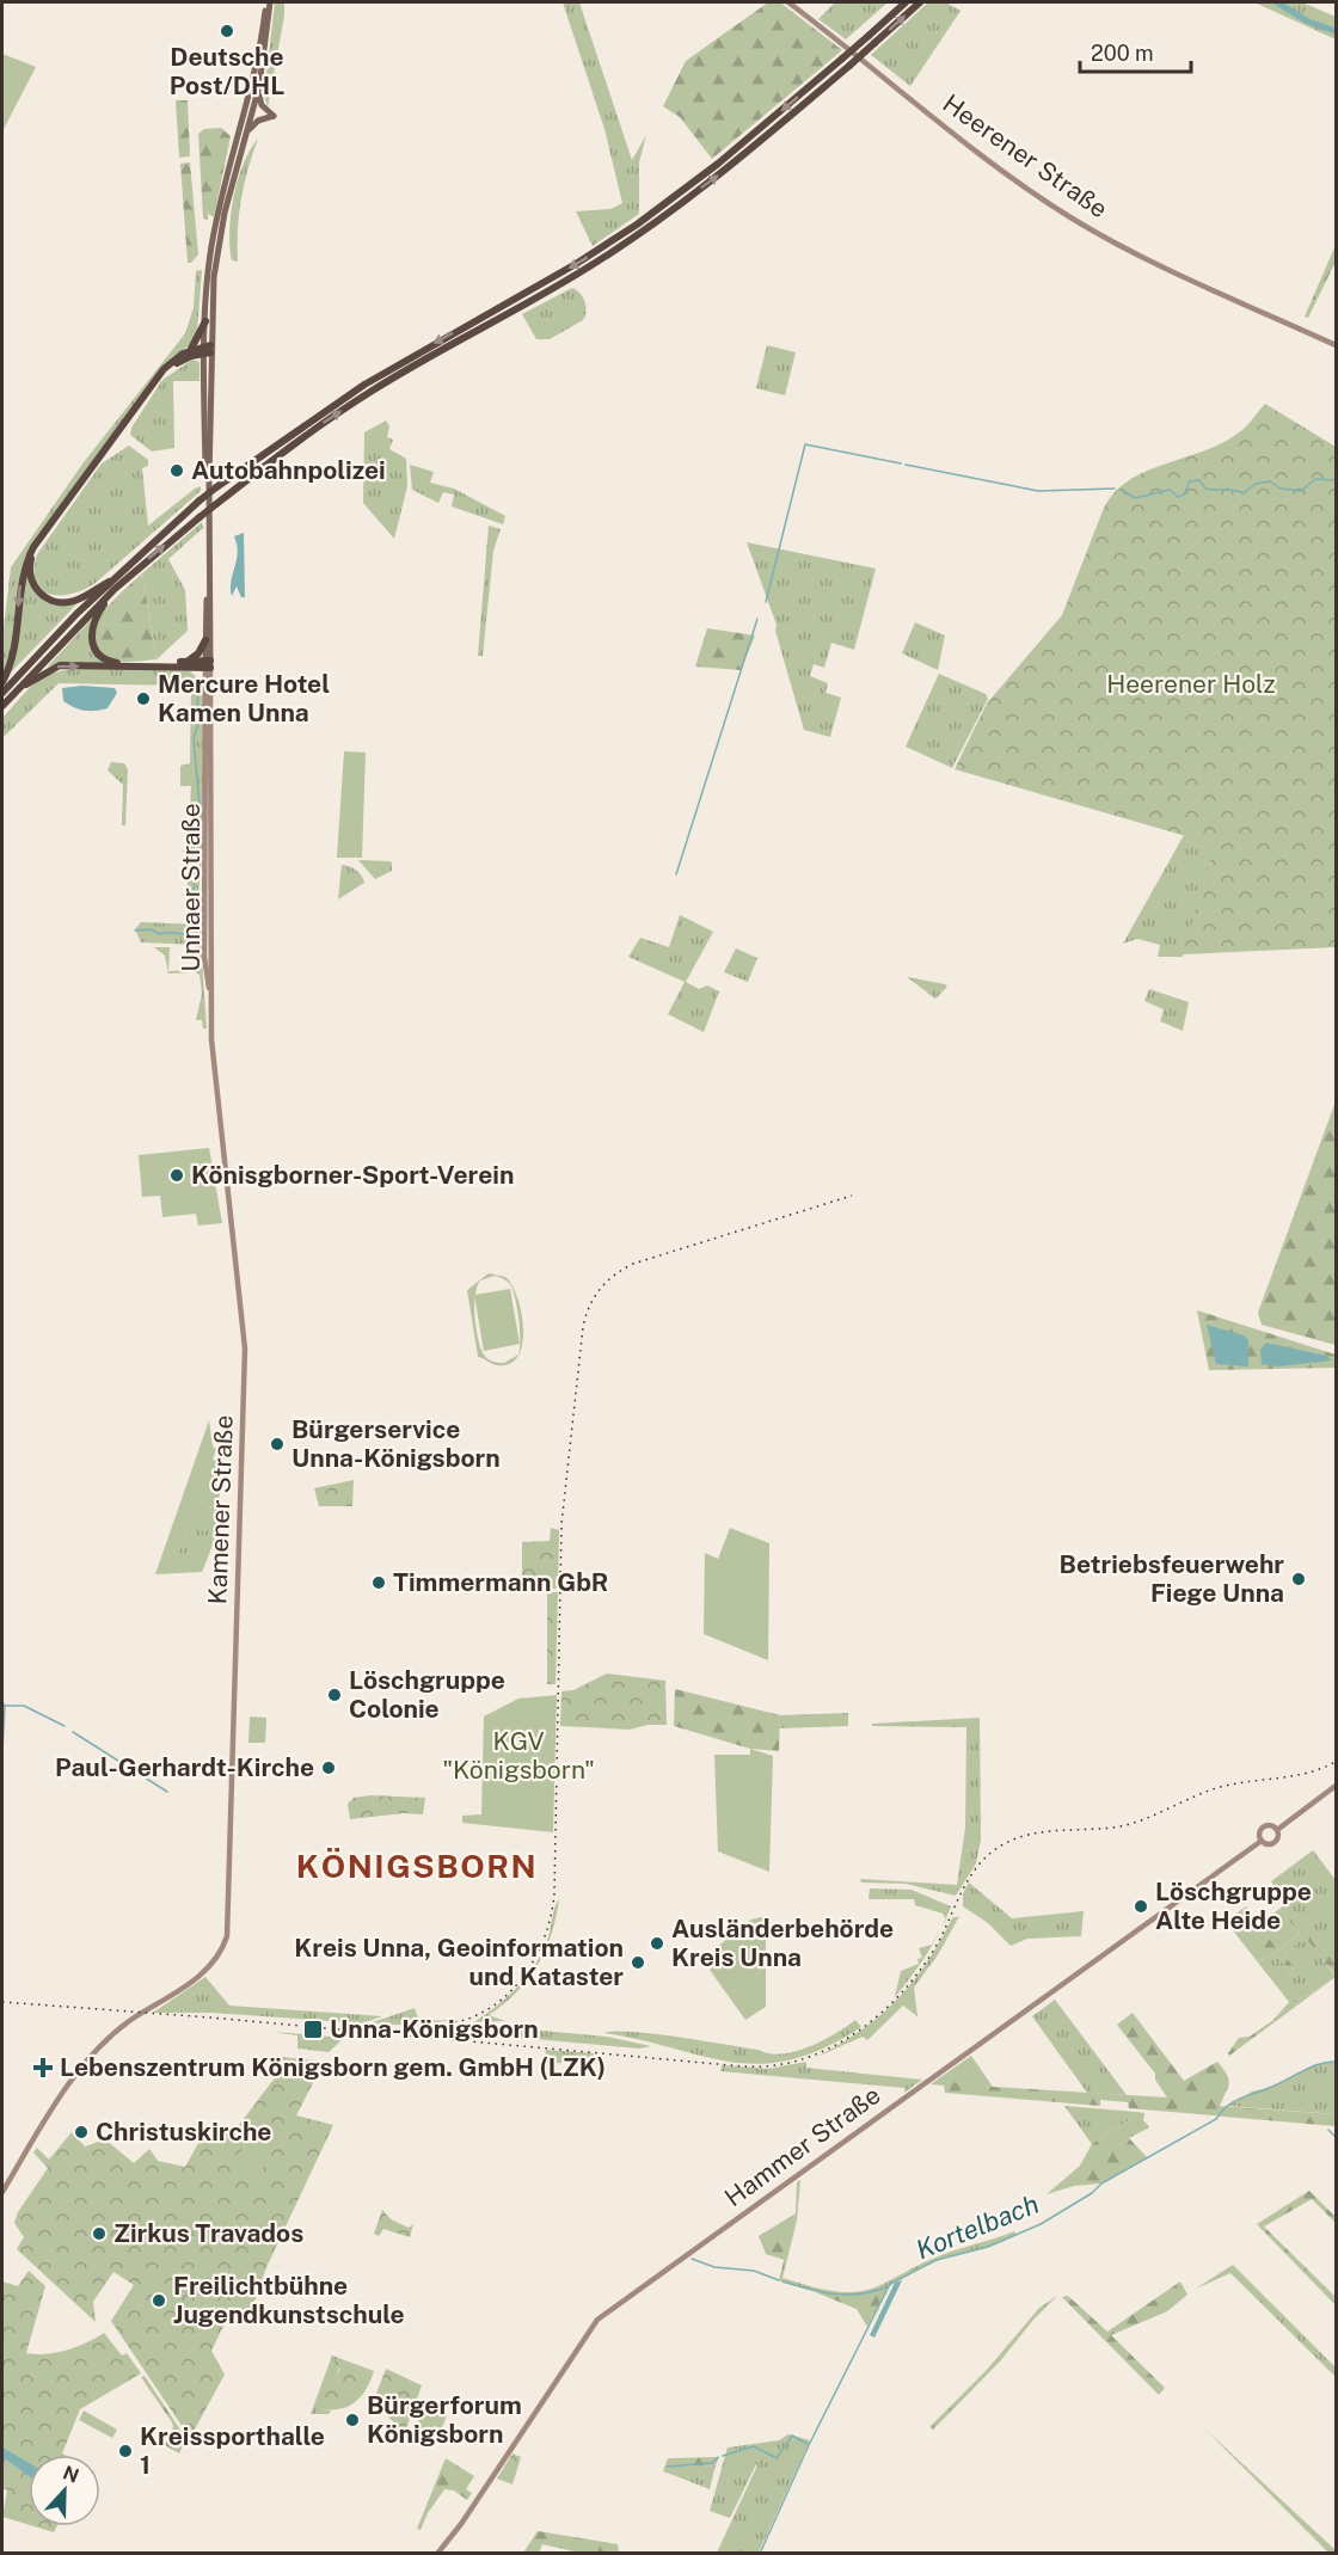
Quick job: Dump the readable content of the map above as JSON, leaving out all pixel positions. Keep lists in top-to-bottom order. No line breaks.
{"streets":{"main road":["Heerener Straße","Unnaer Straße","Kamener Straße","Hammer Straße"]},"crossings":[["Unnaer Straße","Kamener Straße"]],"districts":["KÖNIGSBORN"],"water":["Kortelbach"],"parks":["Heerener Holz","KGV \"Königsborn\""],"places":{"other":["Deutsche Post/DHL","Autobahnpolizei","Mercure Hotel Kamen Unna","Könisgborner-Sport-Verein","Bürgerservice Unna-Königsborn","Betriebsfeuerwehr Fiege Unna","Timmermann GbR","Löschgruppe Colonie","Paul-Gerhardt-Kirche","Löschgruppe Alte Heide","Ausländerbehörde Kreis Unna","Kreis Unna, Geoinformation und Kataster","Christuskirche","Zirkus Travados","Freilichtbühne Jugendkunstschule","Bürgerforum Königsborn","Kreissporthalle 1"],"transit":["Unna-Königsborn"],"health":["Lebenszentrum Königsborn gem. GmbH (LZK)"]},"scale_bar":"200 m","north":"top"}
